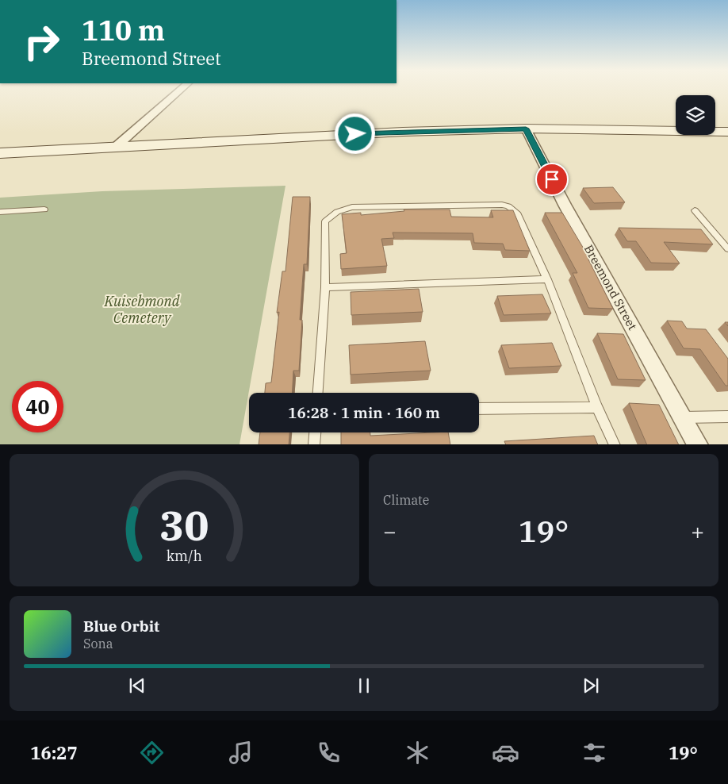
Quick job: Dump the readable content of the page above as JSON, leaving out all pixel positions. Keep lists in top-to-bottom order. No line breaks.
{"streets":{"street":["Breemond Street"]},"parks":["Kuisebmond Cemetery"],"page":{"turn":["110 m","Breemond Street"],"limit":"40","trip":"16:28 · 1 min · 160 m","tile":"Climate","heat":["−","19°","+"],"song":["Blue Orbit","Sona"],"tabs":["16:27","19°"],"gauge":["30","km/h"]}}
